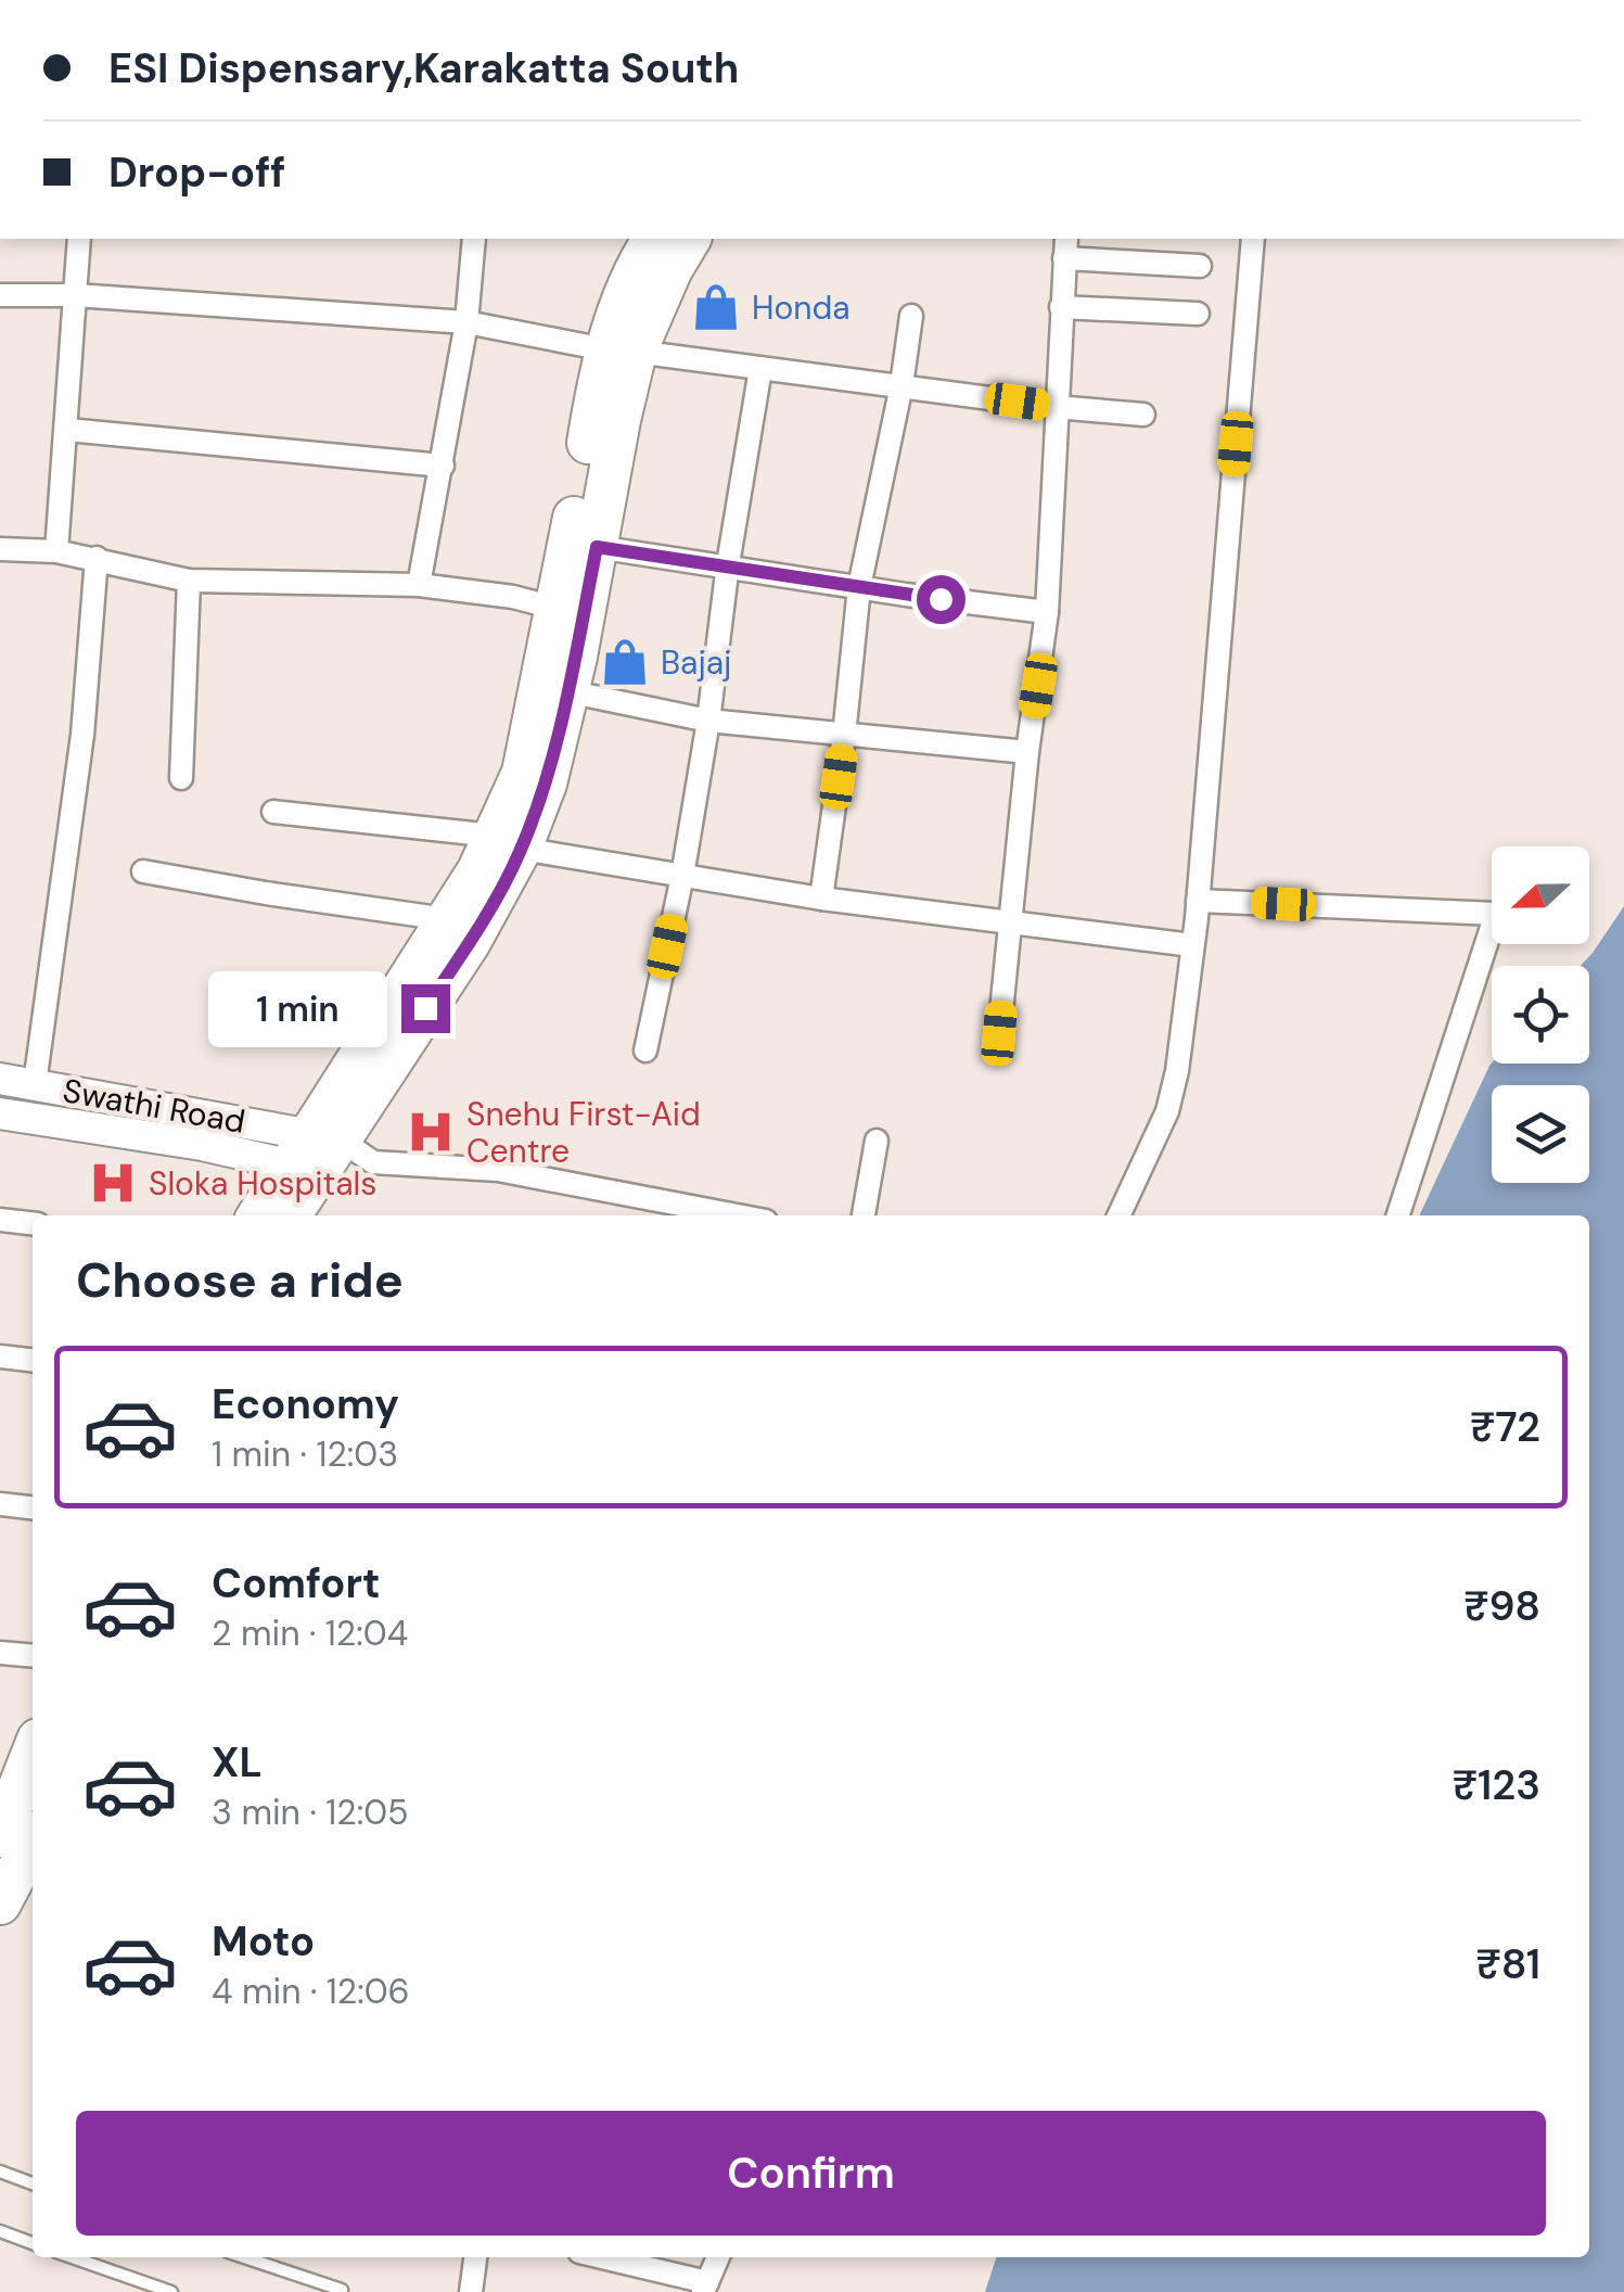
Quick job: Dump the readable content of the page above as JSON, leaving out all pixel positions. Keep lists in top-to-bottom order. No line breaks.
{"streets":{"street":["Swathi Road"]},"places":{"shop":["Honda","Bajaj"],"hospital":["Snehu First-Aid Centre","Sloka Hospitals"]},"north":"left","page":{"banner":["ESI Dispensary,Karakatta South","Drop-off"],"bubble":"1 min","heading":"Choose a ride","list":[{"name":"Economy","note":"1 min · 12:03","value":"₹72"},{"name":"Comfort","note":"2 min · 12:04","value":"₹98"},{"name":"XL","note":"3 min · 12:05","value":"₹123"},{"name":"Moto","note":"4 min · 12:06","value":"₹81"}],"buttons":"Confirm"}}
